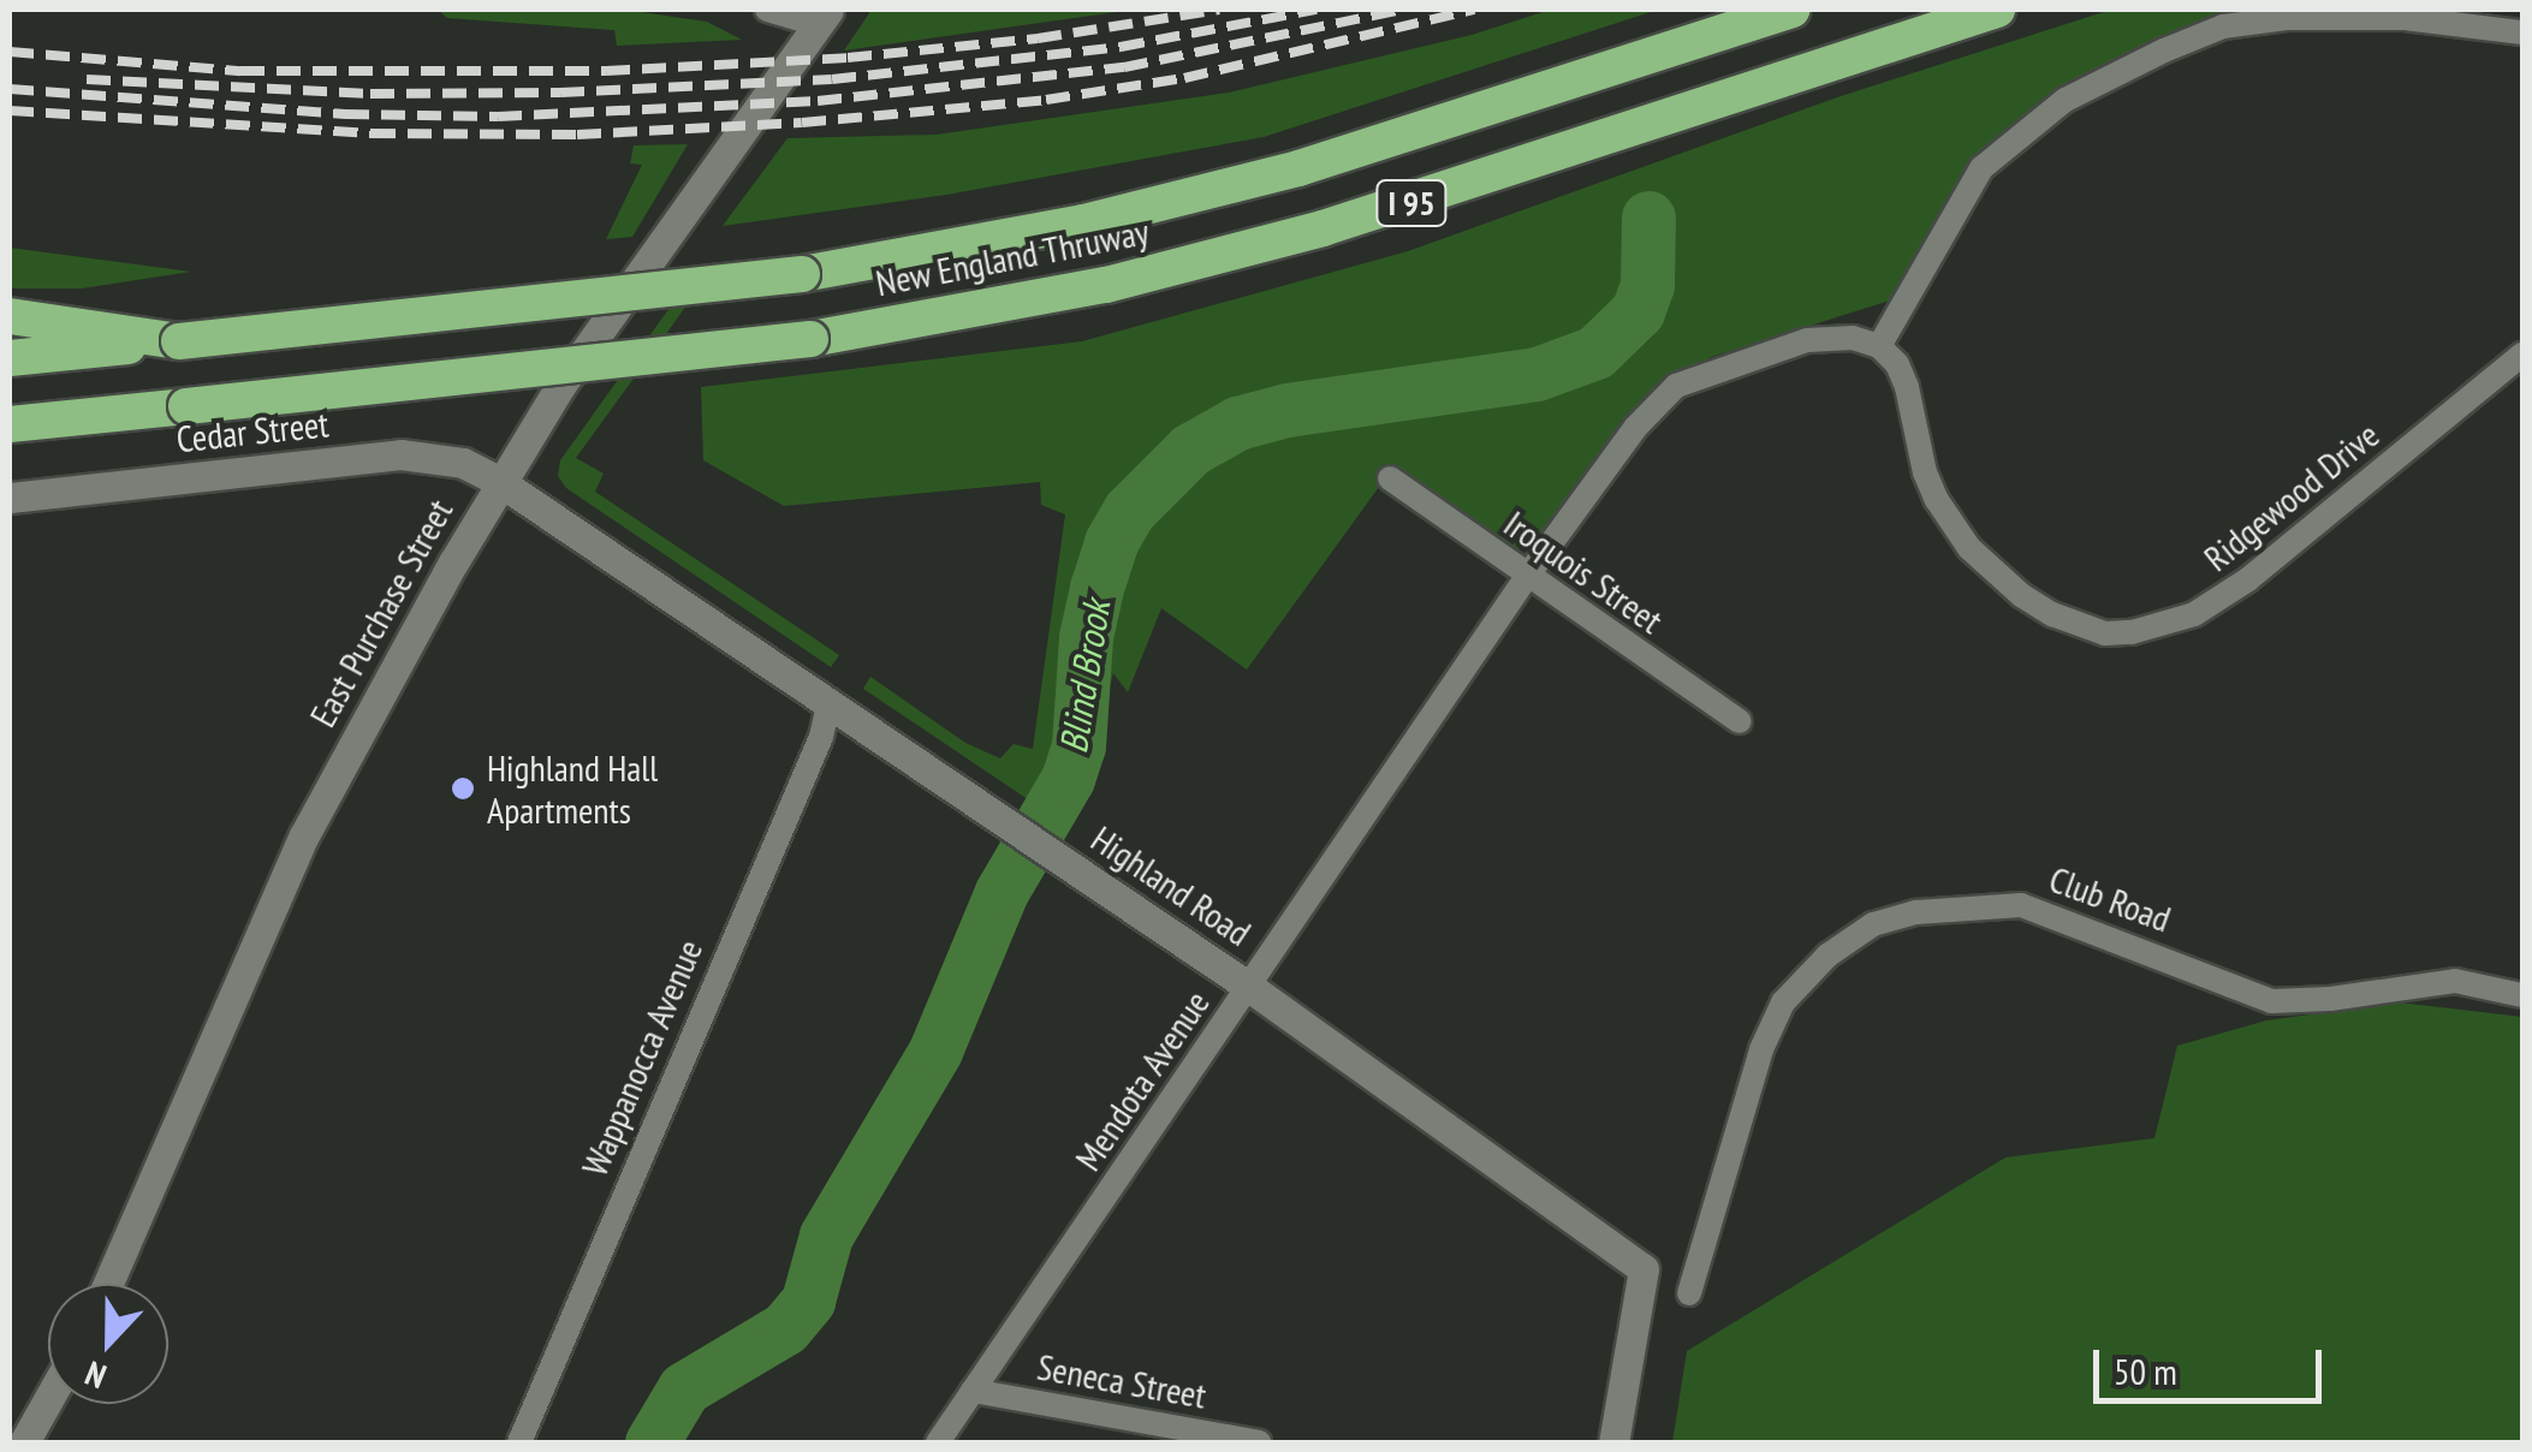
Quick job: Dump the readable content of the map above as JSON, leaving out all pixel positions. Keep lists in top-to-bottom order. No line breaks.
{"streets":{"highway":["I 95","New England Thruway"],"street":["Cedar Street","Ridgewood Drive","Iroquois Street","East Purchase Street","Highland Road","Club Road","Wappanocca Avenue","Mendota Avenue","Seneca Street"]},"crossings":[["Cedar Street","East Purchase Street"],["Cedar Street","Highland Road"],["Iroquois Street","Mendota Avenue"],["East Purchase Street","Highland Road"],["Highland Road","Wappanocca Avenue"],["Highland Road","Mendota Avenue"],["Mendota Avenue","Seneca Street"]],"water":["Blind Brook"],"places":["Highland Hall Apartments"],"scale_bar":"50 m","north":"bottom"}
